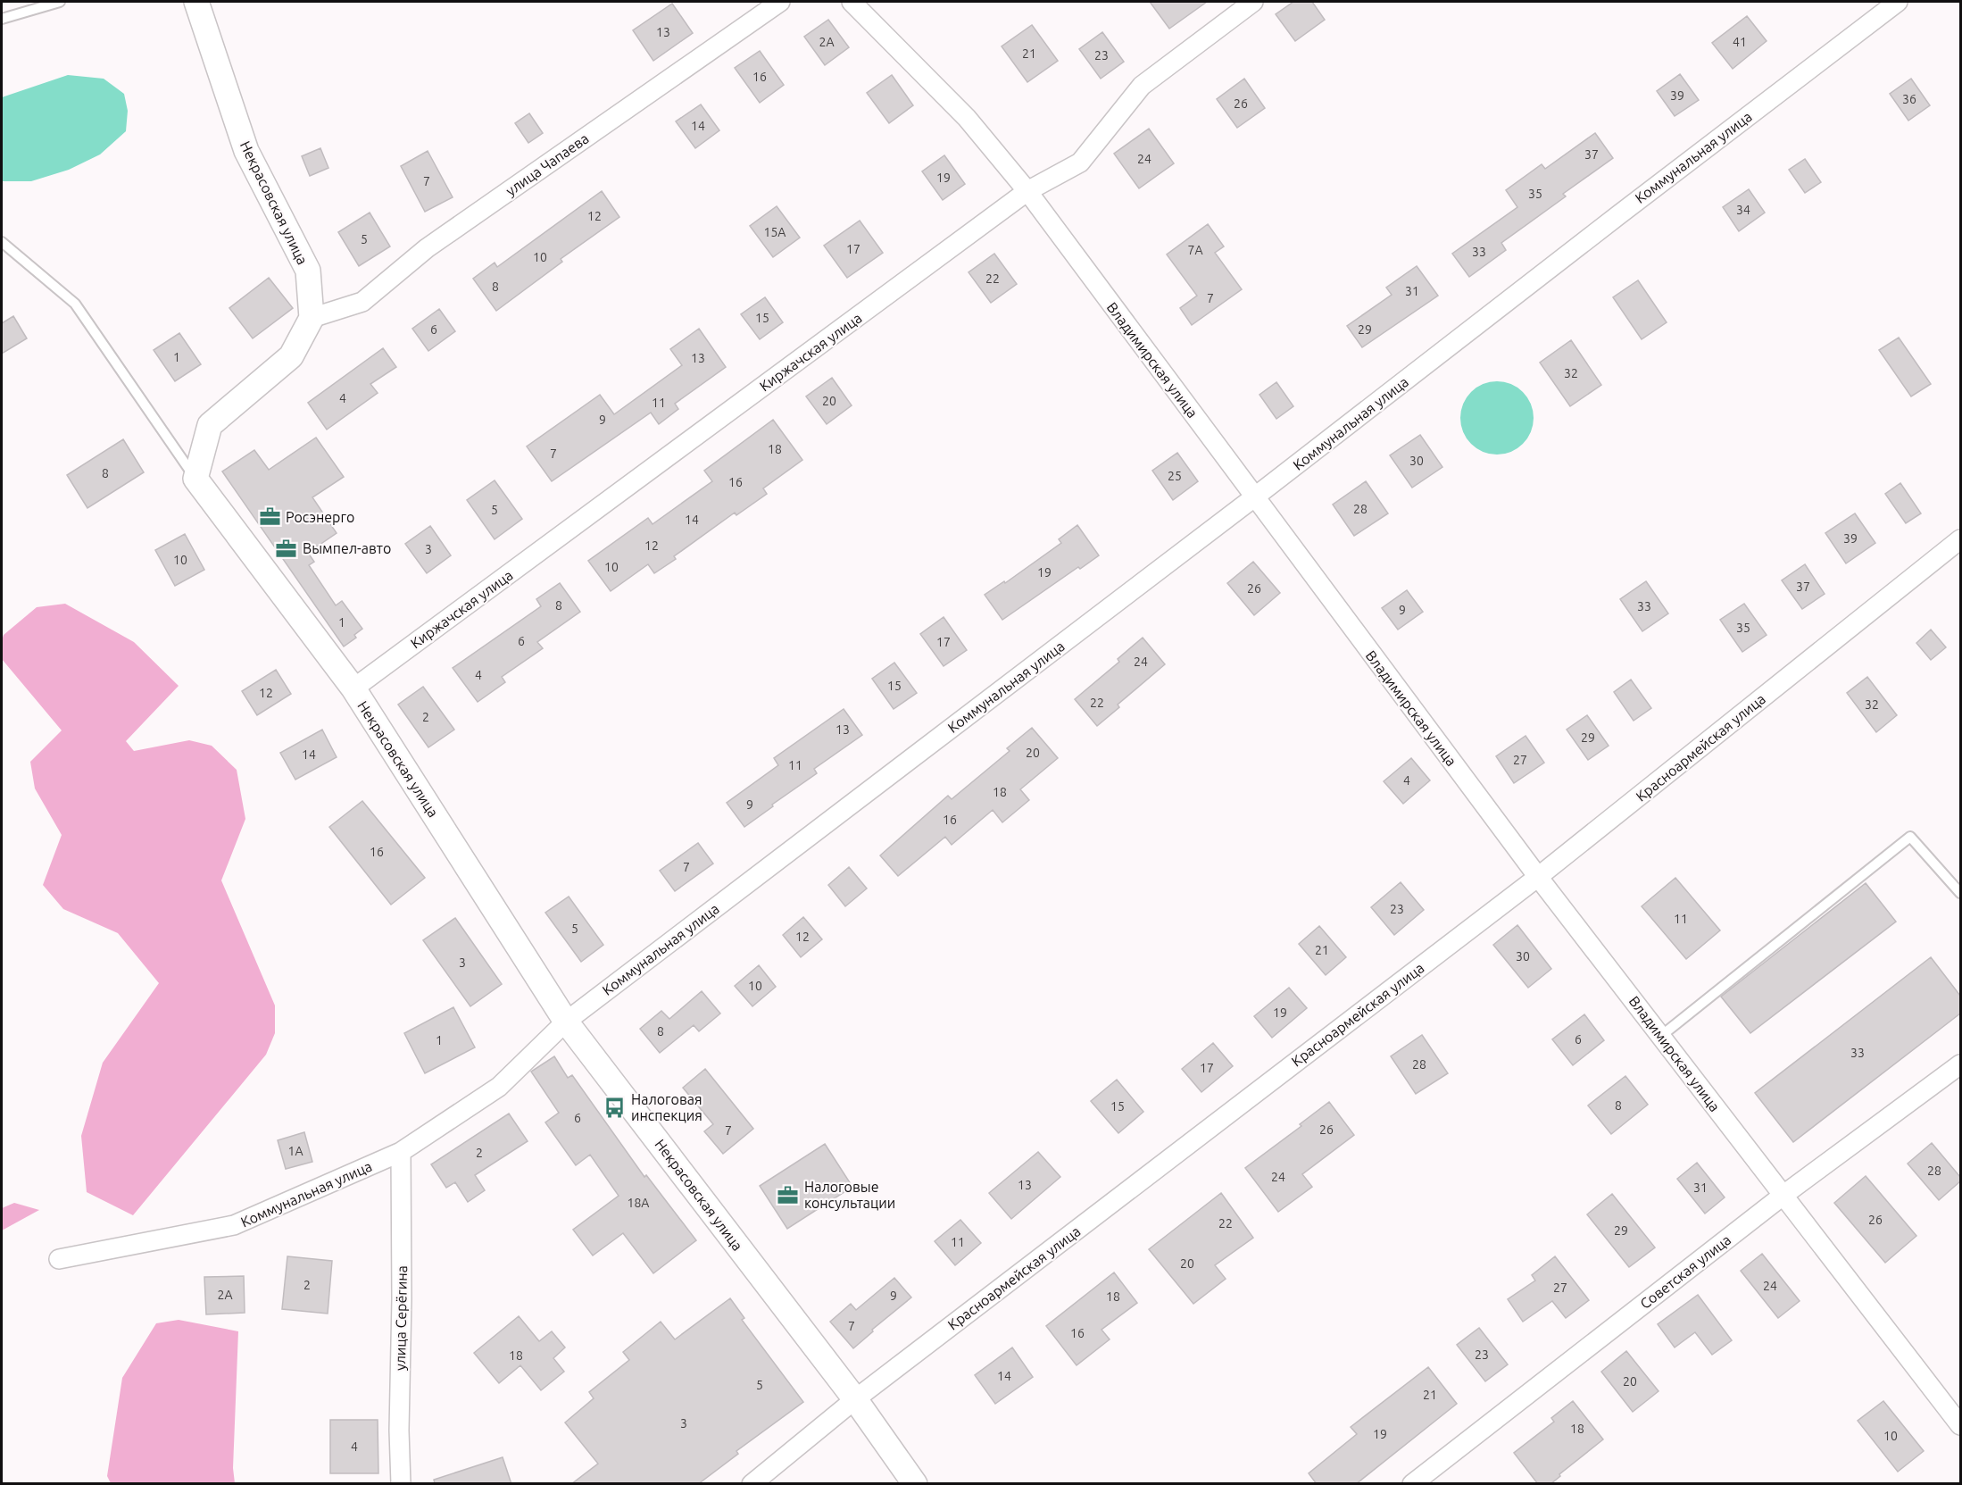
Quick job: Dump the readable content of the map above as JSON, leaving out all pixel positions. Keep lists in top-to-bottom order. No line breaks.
{"streets":{"street":["Коммунальная улица","улица Чапаева","Некрасовская улица","Киржачская улица","Владимирская улица","Красноармейская улица","Советская улица","улица Серёгина"]},"crossings":[["Коммунальная улица","Некрасовская улица"],["Коммунальная улица","Владимирская улица"],["Коммунальная улица","улица Серёгина"],["улица Чапаева","Некрасовская улица"],["Некрасовская улица","Киржачская улица"],["Некрасовская улица","Красноармейская улица"],["Киржачская улица","Владимирская улица"],["Владимирская улица","Красноармейская улица"],["Владимирская улица","Советская улица"]],"places":{"office":["Росэнерго","Вымпел-авто","Налоговые консультации"],"bus stop":["Налоговая инспекция"]},"house_numbers":["13","2А","41","21","23","16","39","36","26","14","37","24","19","7","35","34","12","15А","5","17","7А","33","10","22","8","31","7","15","6","29","1","13","32","4","20","11","9","18","7","30","8","25","16","28","5","14","39","12","3","10","10","19","37","26","8","33","9","1","35","6","17","24","4","15","12","22","32","2","13","29","20","14","27","11","4","18","9","16","16","7","23","11","5","12","21","30","3","10","19","8","6","1","33","28","17","8","15","6","26","7","1А","2","28","24","13","31","18А","26","22","29","11","20","2","24","27","2А","9","18","7","16","23","18","14","20","5","21","3","18","19","10","4"]}
